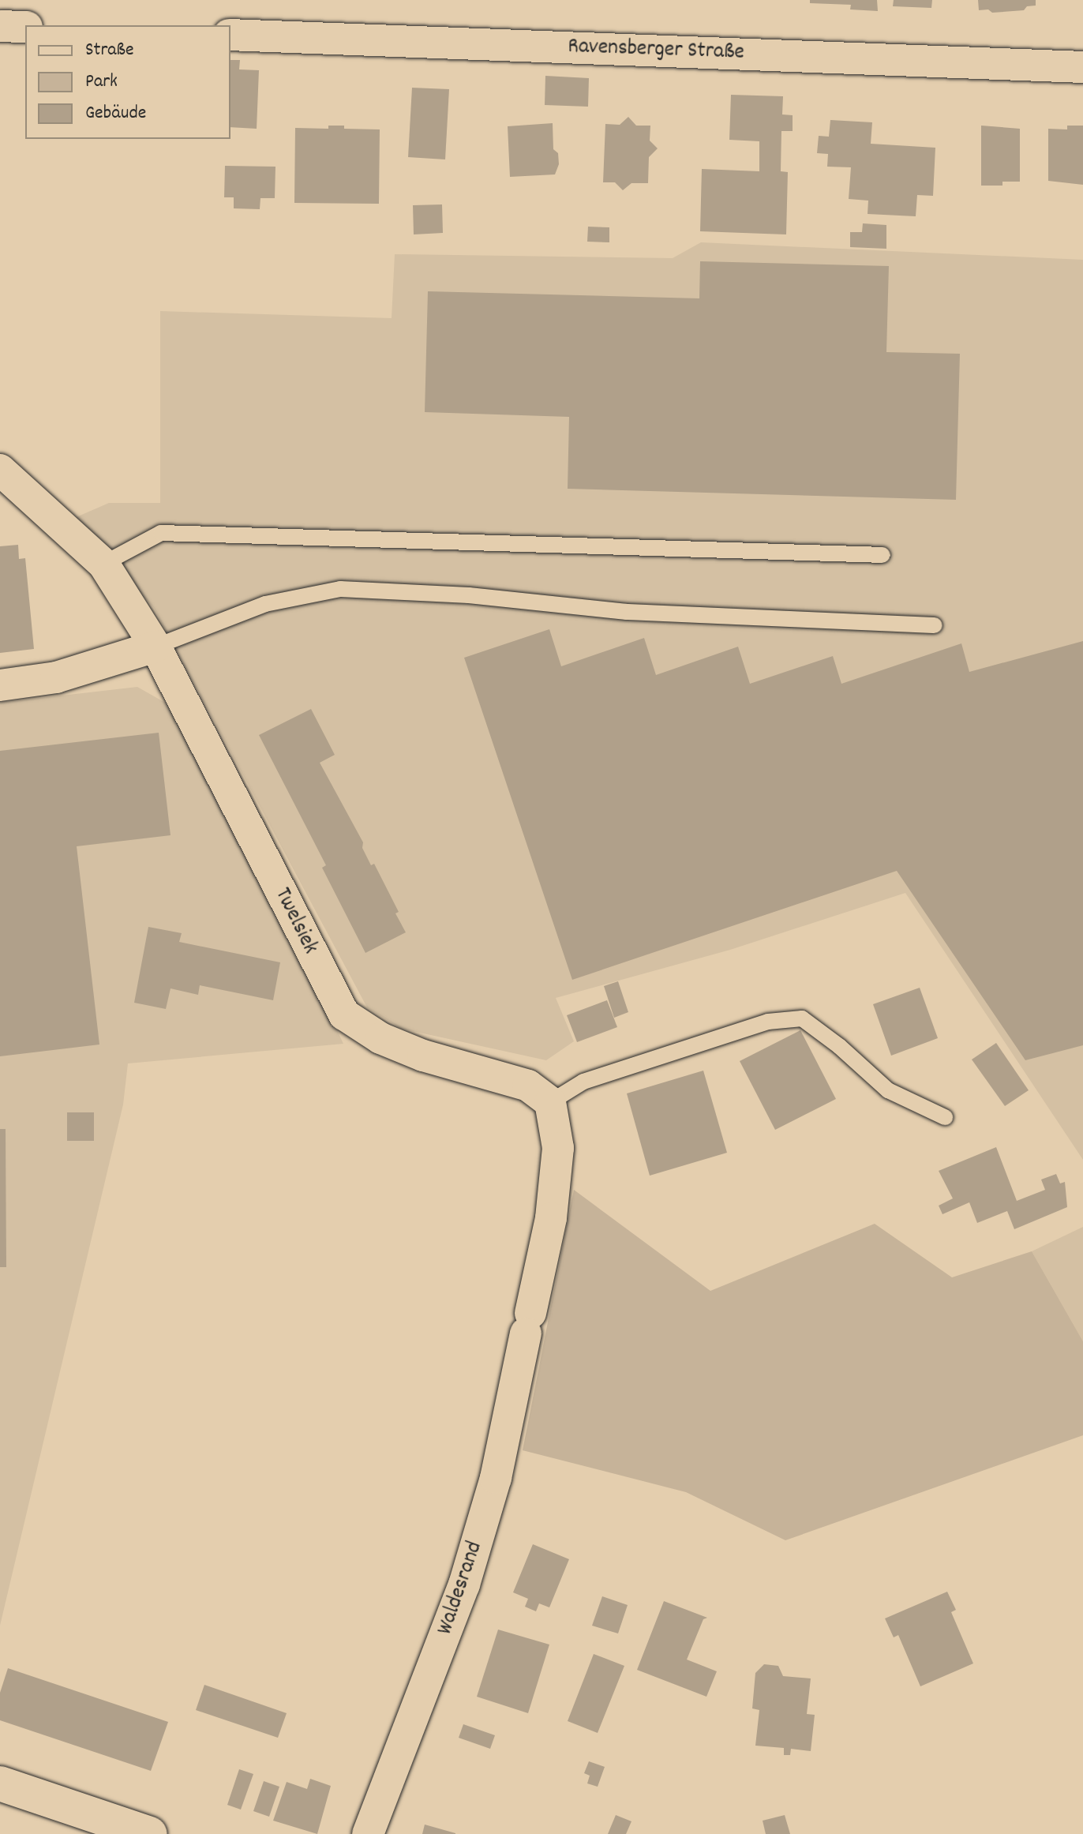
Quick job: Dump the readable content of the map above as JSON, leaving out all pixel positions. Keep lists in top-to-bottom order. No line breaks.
{"streets":{"street":["Ravensberger Straße","Twelsiek","Waldesrand"]},"crossings":[["Twelsiek","Waldesrand"]],"legend":["Straße","Park","Gebäude"]}
